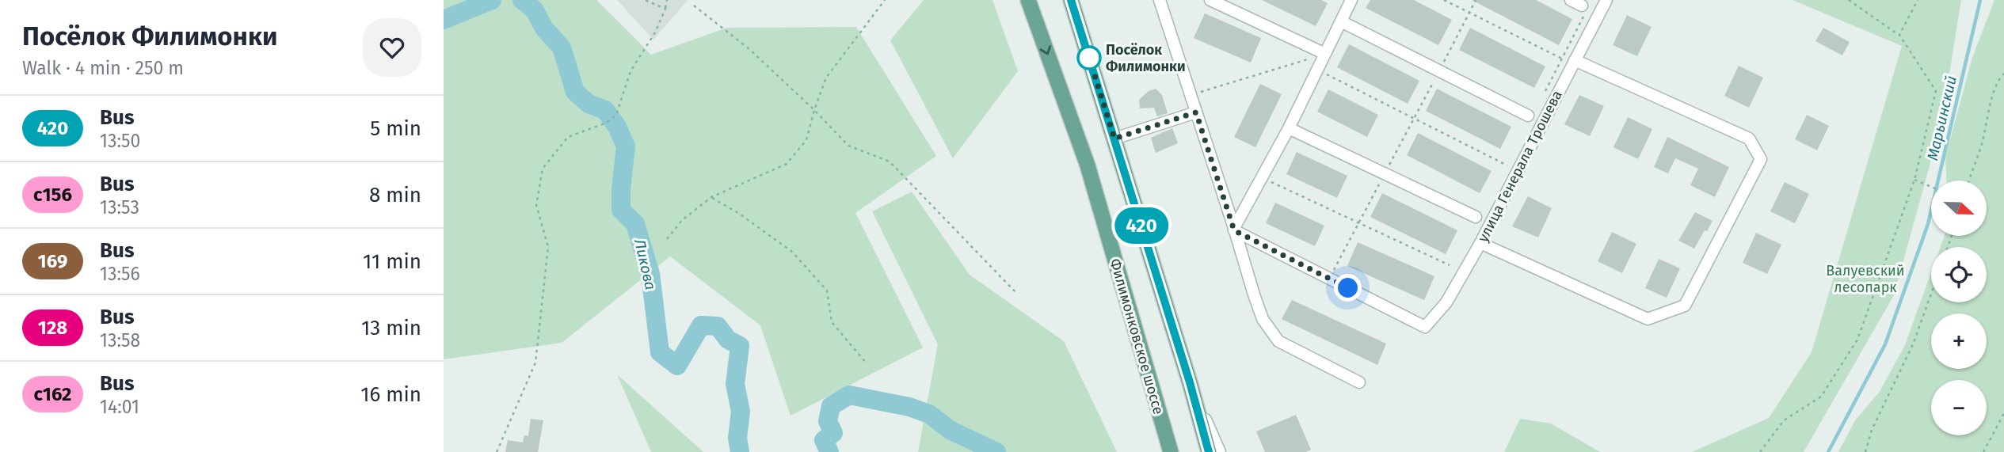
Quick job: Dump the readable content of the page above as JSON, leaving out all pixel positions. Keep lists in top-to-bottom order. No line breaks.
{"streets":{"main road":["Филимонковское шоссе"],"street":["улица Генерала Трошева"]},"water":["Марьинский","Ликова"],"parks":["Валуевский лесопарк"],"places":["Посёлок Филимонки"],"lines":["bus line 420"],"north":"right","page":{"heading":["Посёлок Филимонки","Walk · 4 min · 250 m"],"on_map":"420","list":[{"mark":"420","name":"Bus","note":"13:50","value":"5 min"},{"mark":"с156","name":"Bus","note":"13:53","value":"8 min"},{"mark":"169","name":"Bus","note":"13:56","value":"11 min"},{"mark":"128","name":"Bus","note":"13:58","value":"13 min"},{"mark":"с162","name":"Bus","note":"14:01","value":"16 min"}],"map_buttons":["+","−"]}}
